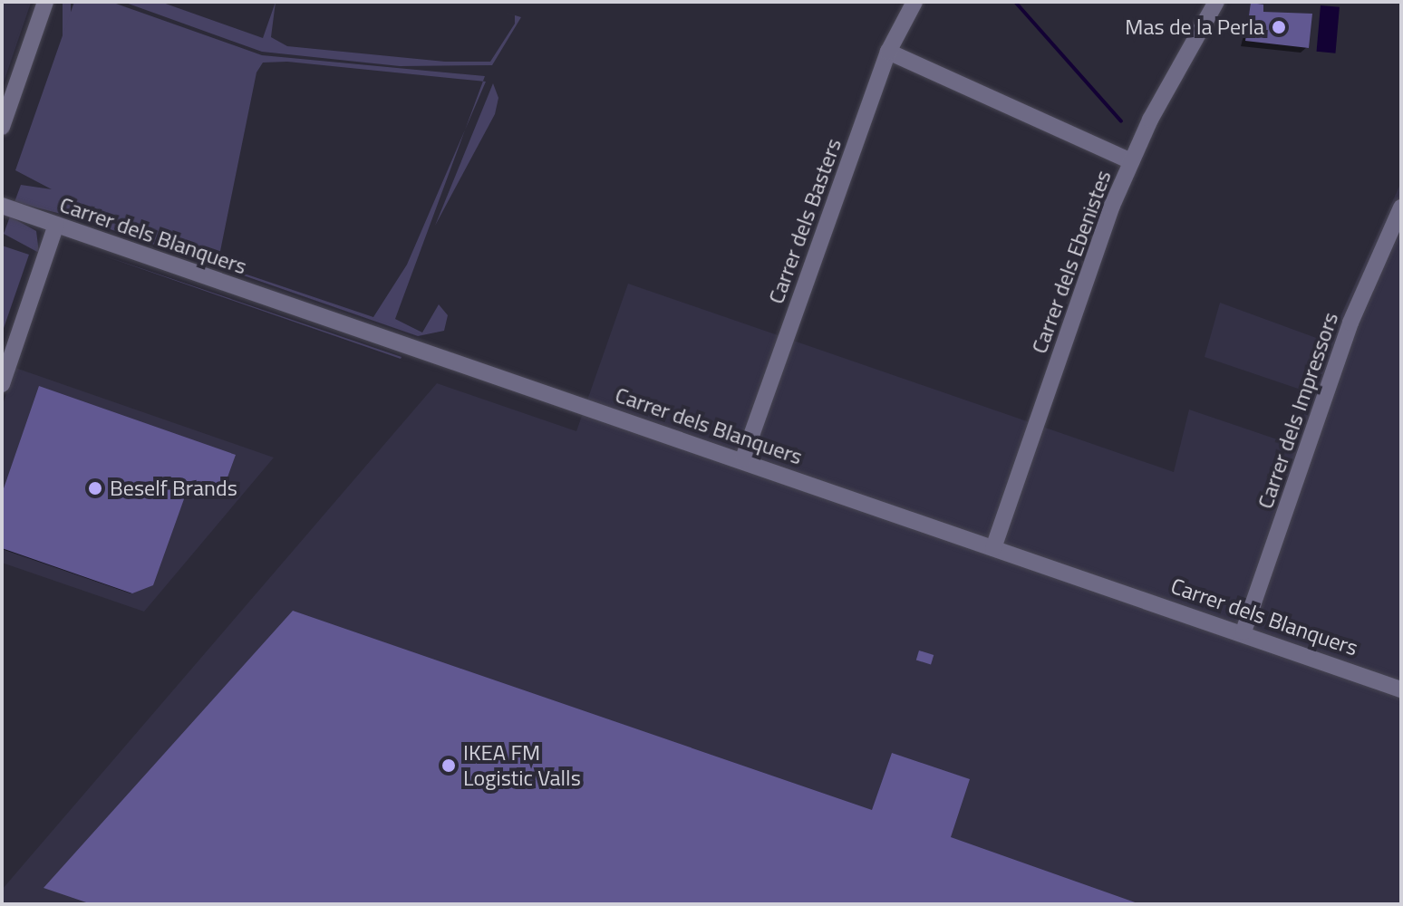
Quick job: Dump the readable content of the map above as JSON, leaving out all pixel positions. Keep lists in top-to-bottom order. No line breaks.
{"streets":{"street":["Carrer dels Basters","Carrer dels Blanquers","Carrer dels Ebenistes","Carrer dels Impressors"]},"crossings":[["Carrer dels Basters","Carrer dels Blanquers"],["Carrer dels Blanquers","Carrer dels Ebenistes"],["Carrer dels Blanquers","Carrer dels Impressors"]],"places":["Mas de la Perla","Beself Brands","IKEA FM Logistic Valls"]}
